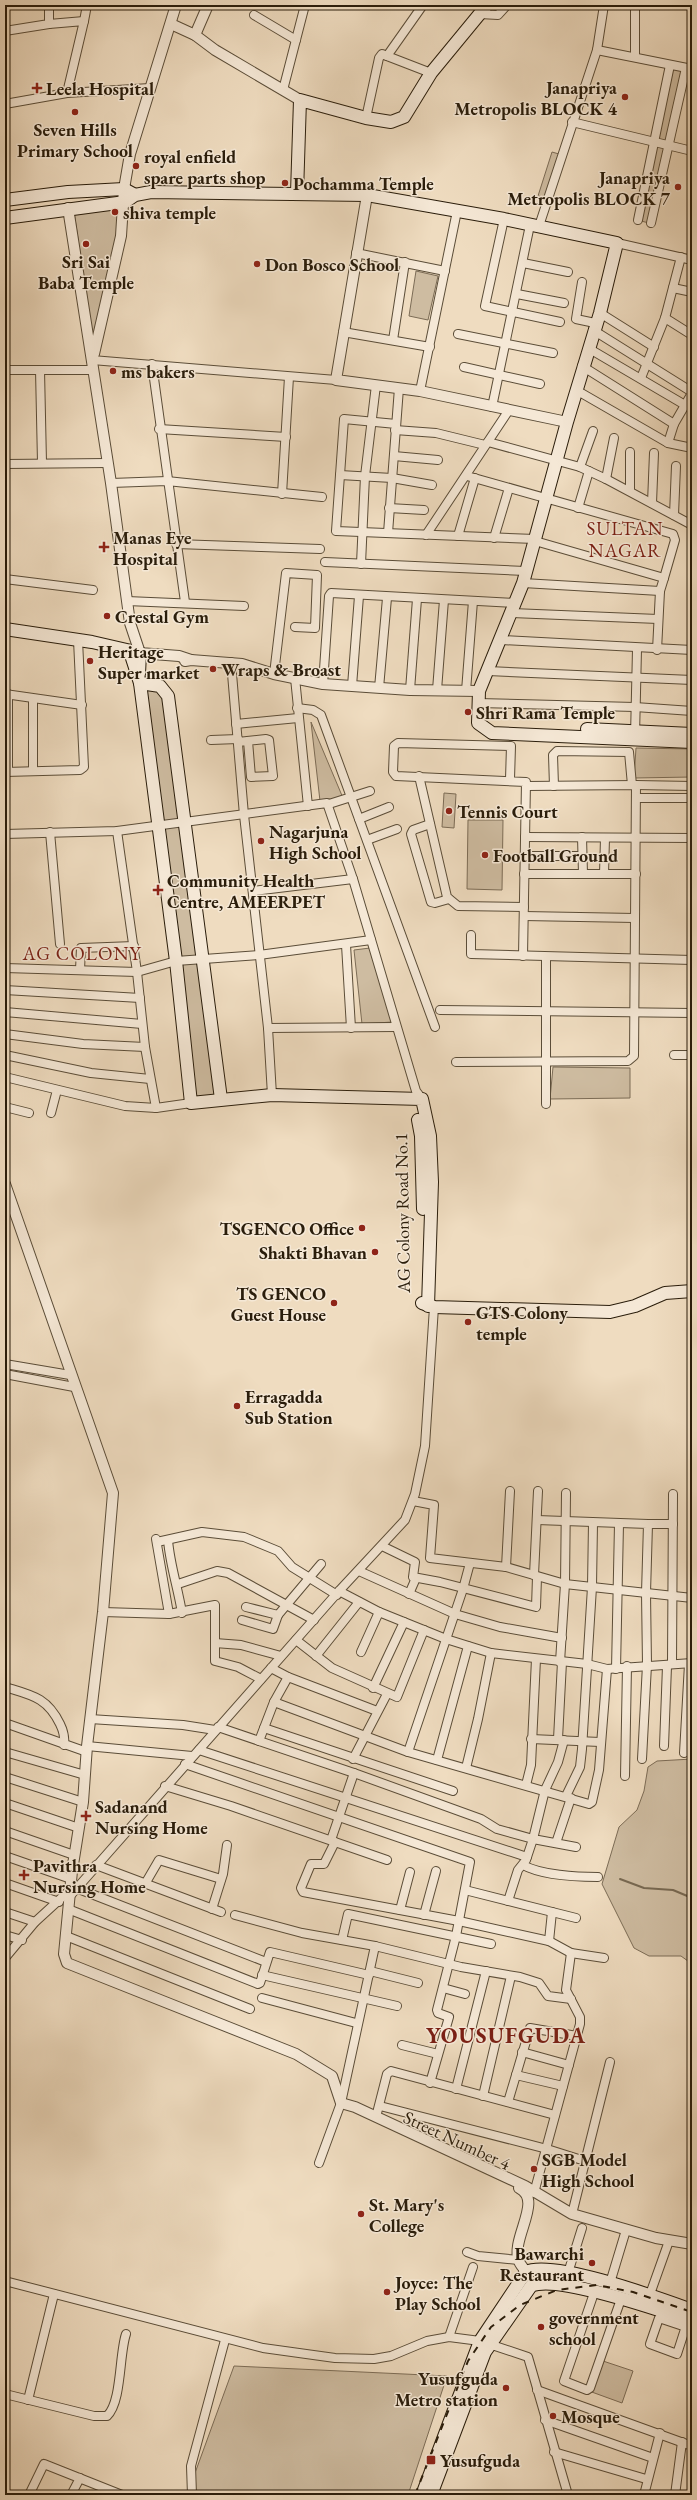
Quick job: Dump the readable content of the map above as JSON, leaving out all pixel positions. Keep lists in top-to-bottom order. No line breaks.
{"streets":{"main road":["AG Colony Road No.1"],"street":["Street Number 4"]},"districts":["SULTAN NAGAR","AG COLONY","YOUSUFGUDA"],"places":{"health":["Leela Hospital","Manas Eye Hospital","Community Health Centre, AMEERPET","Sadanand Nursing Home","Pavithra Nursing Home"],"other":["Janapriya Metropolis BLOCK 4","Seven Hills Primary School","royal enfield spare parts shop","Pochamma Temple","Janapriya Metropolis BLOCK 7","shiva temple","Sri Sai Baba Temple","Don Bosco School","ms bakers","Crestal Gym","Heritage Super market","Wraps & Broast","Shri Rama Temple","Tennis Court","Nagarjuna High School","Football Ground","TSGENCO Office","Shakti Bhavan","TS GENCO Guest House","GTS Colony temple","Erragadda Sub Station","SGB Model High School","St. Mary's College","Bawarchi Restaurant","Joyce: The Play School","government school","Yusufguda Metro station","Mosque"],"transit":["Yusufguda"]}}
